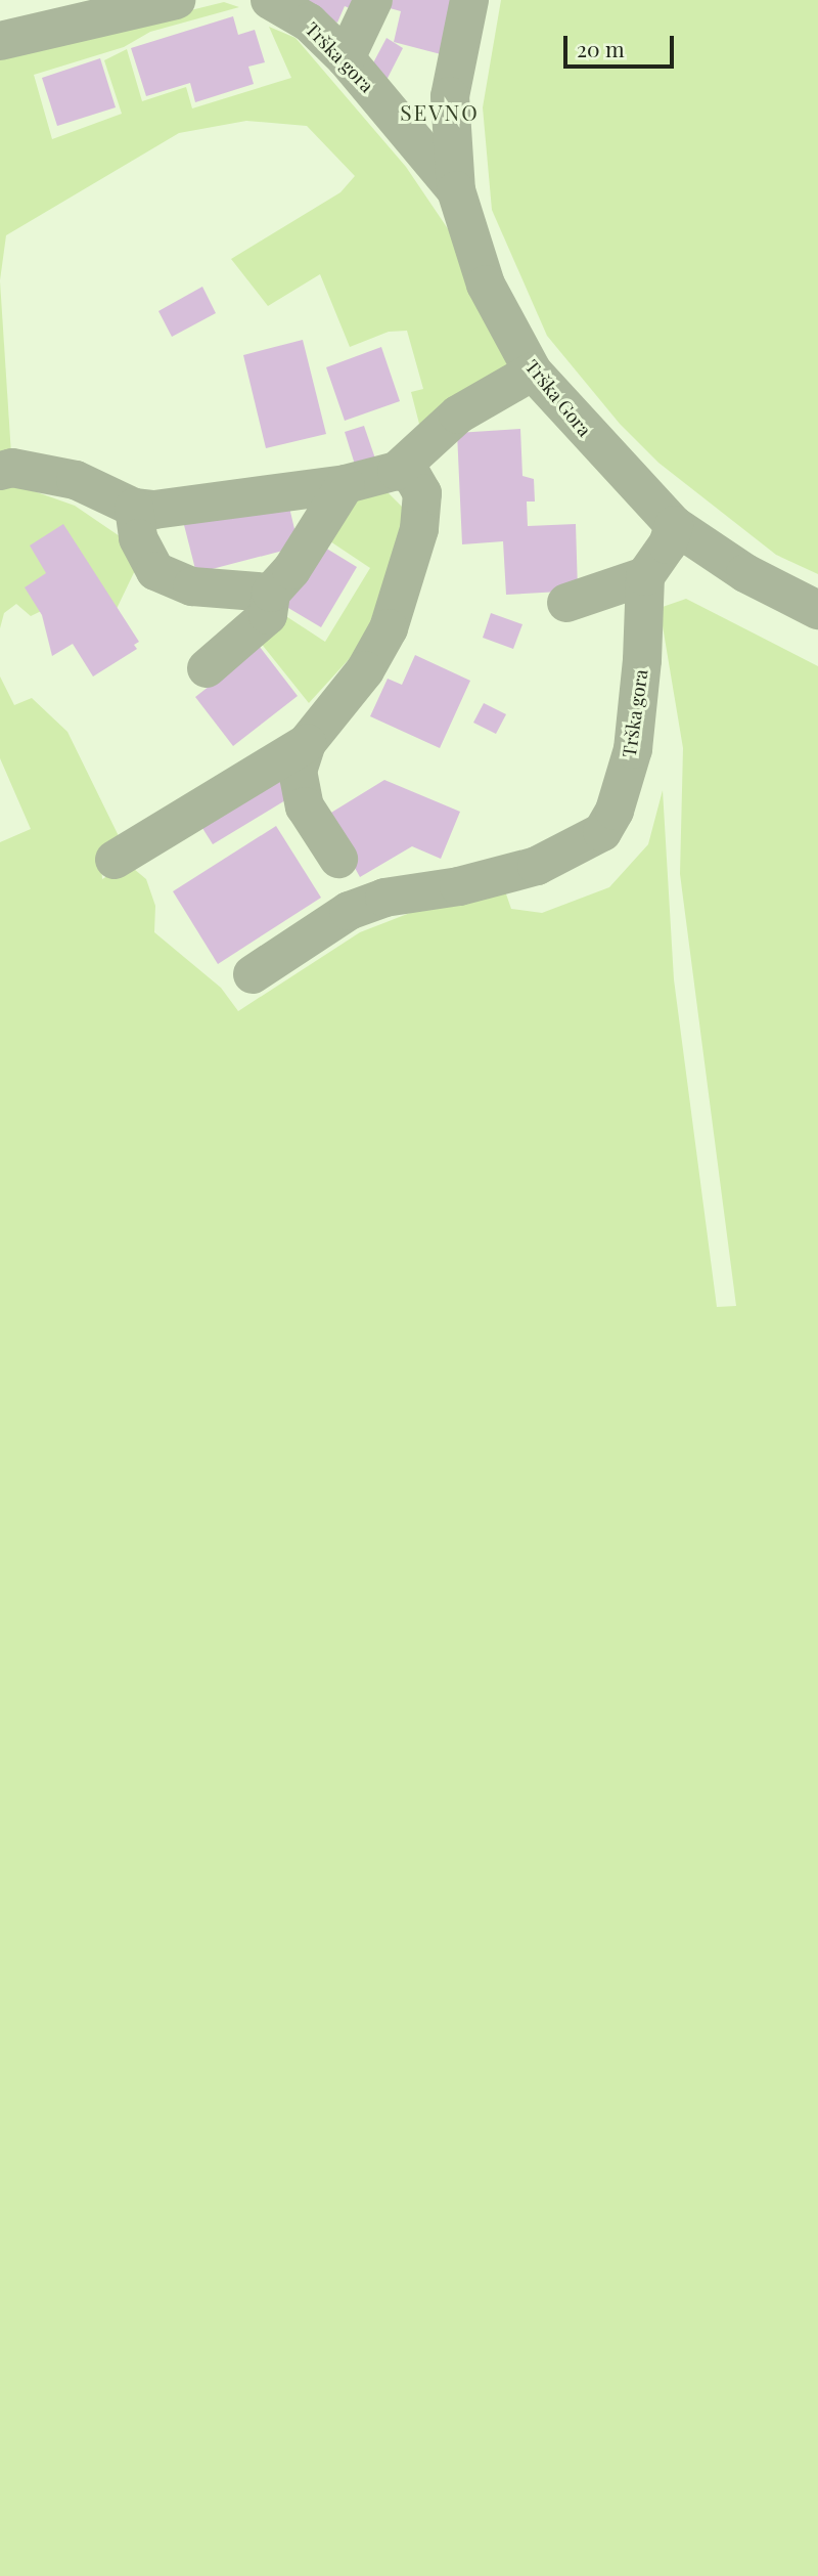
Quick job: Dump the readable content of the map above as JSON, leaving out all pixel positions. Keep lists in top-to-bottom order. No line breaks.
{"streets":{"street":["Trška gora","Trška Gora"]},"crossings":[["Trška gora","Trška Gora"]],"districts":["SEVNO"],"scale_bar":"20 m"}
